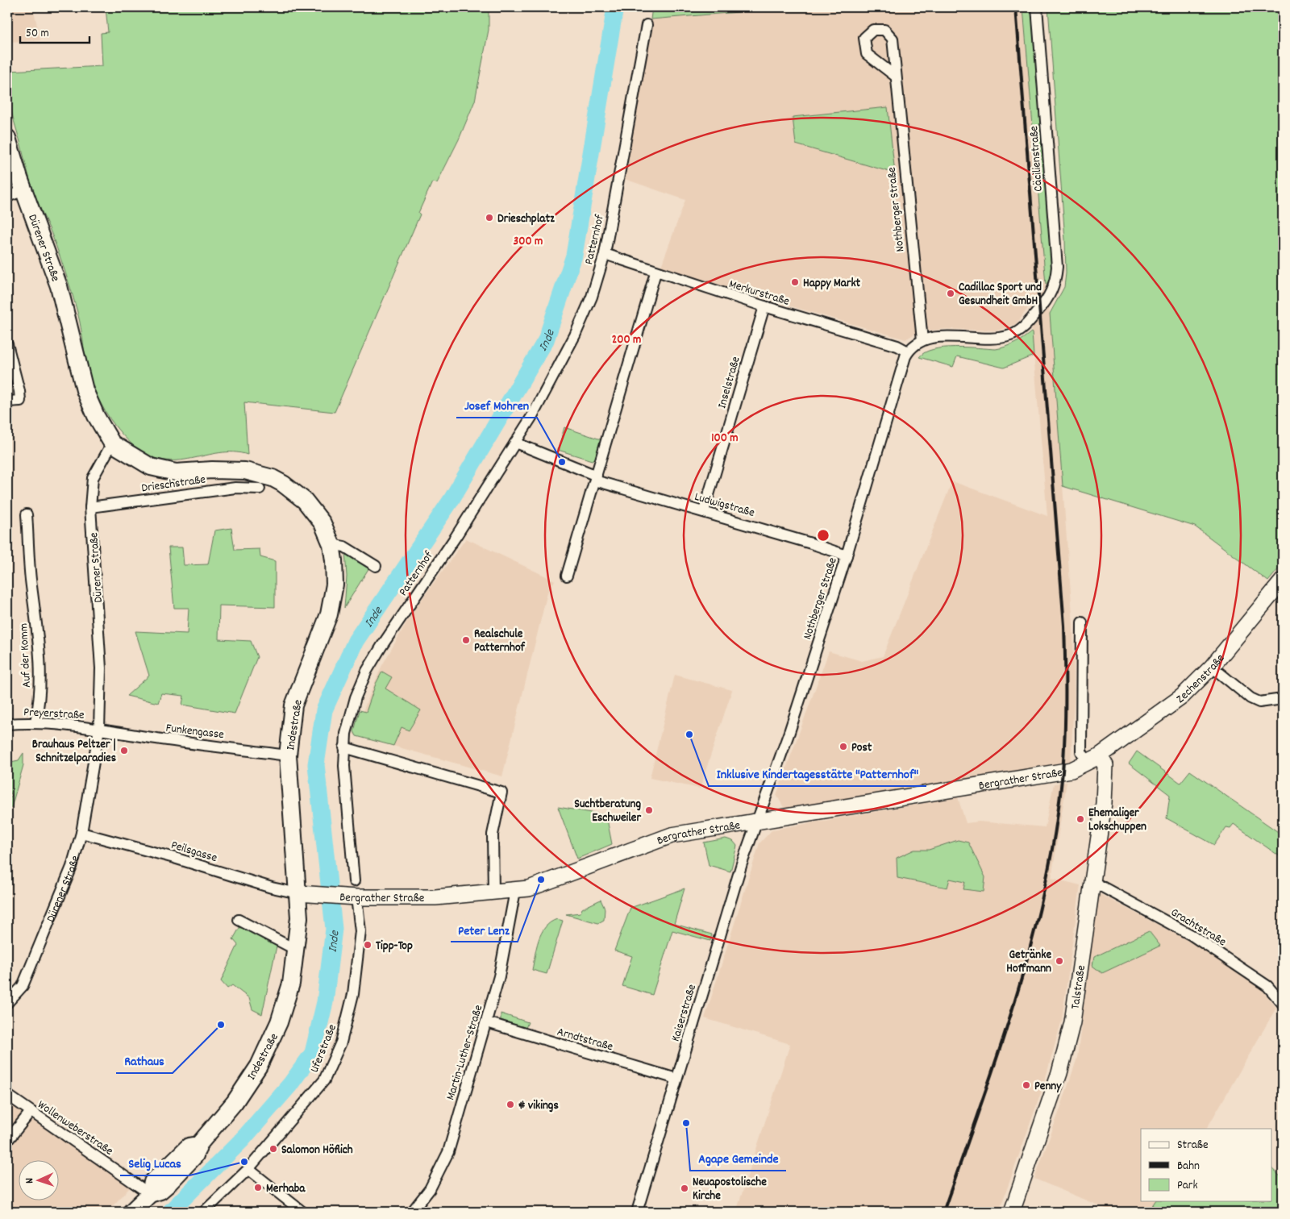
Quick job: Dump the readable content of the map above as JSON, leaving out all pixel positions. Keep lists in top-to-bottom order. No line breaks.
{"streets":{"main road":["Dürener Straße","Zechenstraße","Indestraße","Bergrather Straße","Talstraße"],"street":["Cäcilienstraße","Nothberger Straße","Patternhof","Merkurstraße","Inselstraße","Drieschstraße","Ludwigstraße","Auf der Komm","Preyerstraße","Funkengasse","Peilsgasse","Grachtstraße","Kaiserstraße","Arndtstraße","Uferstraße","Martin-Luther-Straße","Wollenweberstraße"]},"crossings":[["Cäcilienstraße","Nothberger Straße"],["Nothberger Straße","Merkurstraße"],["Nothberger Straße","Ludwigstraße"],["Nothberger Straße","Bergrather Straße"],["Nothberger Straße","Kaiserstraße"],["Patternhof","Merkurstraße"],["Dürener Straße","Drieschstraße"],["Dürener Straße","Preyerstraße"],["Dürener Straße","Indestraße"],["Dürener Straße","Funkengasse"],["Dürener Straße","Peilsgasse"],["Merkurstraße","Inselstraße"],["Inselstraße","Ludwigstraße"],["Auf der Komm","Preyerstraße"],["Zechenstraße","Bergrather Straße"],["Zechenstraße","Talstraße"],["Preyerstraße","Funkengasse"],["Indestraße","Funkengasse"],["Indestraße","Bergrather Straße"],["Indestraße","Peilsgasse"],["Indestraße","Wollenweberstraße"],["Bergrather Straße","Peilsgasse"],["Bergrather Straße","Talstraße"],["Bergrather Straße","Kaiserstraße"],["Bergrather Straße","Uferstraße"],["Bergrather Straße","Martin-Luther-Straße"],["Grachtstraße","Talstraße"],["Kaiserstraße","Arndtstraße"],["Arndtstraße","Martin-Luther-Straße"]],"water":["Inde"],"places":["Drieschplatz","Happy Markt","Cadillac Sport und Gesundheit GmbH","Josef Mohren","Realschule Patternhof","Inklusive Kindertagesstätte \"Patternhof\"","Post","Brauhaus Peltzer | Schnitzelparadies","Suchtberatung Eschweiler","Ehemaliger Lokschuppen","Peter Lenz","Tipp-Top","Getränke Hoffmann","Rathaus","Penny","# vikings","Agape Gemeinde","Salomon Höflich","Selig Lucas","Merhaba","Neuapostolische Kirche"],"legend":["Straße","Bahn","Park"],"scale_bar":"50 m","north":"left","rings":["300 m","200 m","100 m"]}
